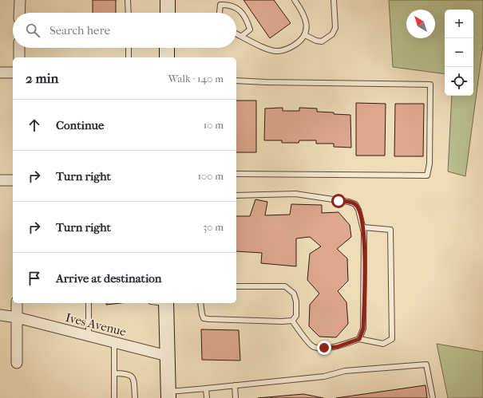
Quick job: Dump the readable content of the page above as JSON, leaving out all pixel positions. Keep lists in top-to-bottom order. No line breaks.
{"streets":{"street":["Ives Avenue"]},"north":"top left","page":{"map_buttons":["+","−"],"search":"Search here","heading":["2 min","Walk · 140 m"],"list":[["Continue","10 m"],["Turn right","100 m"],["Turn right","30 m"],"Arrive at destination"]}}
